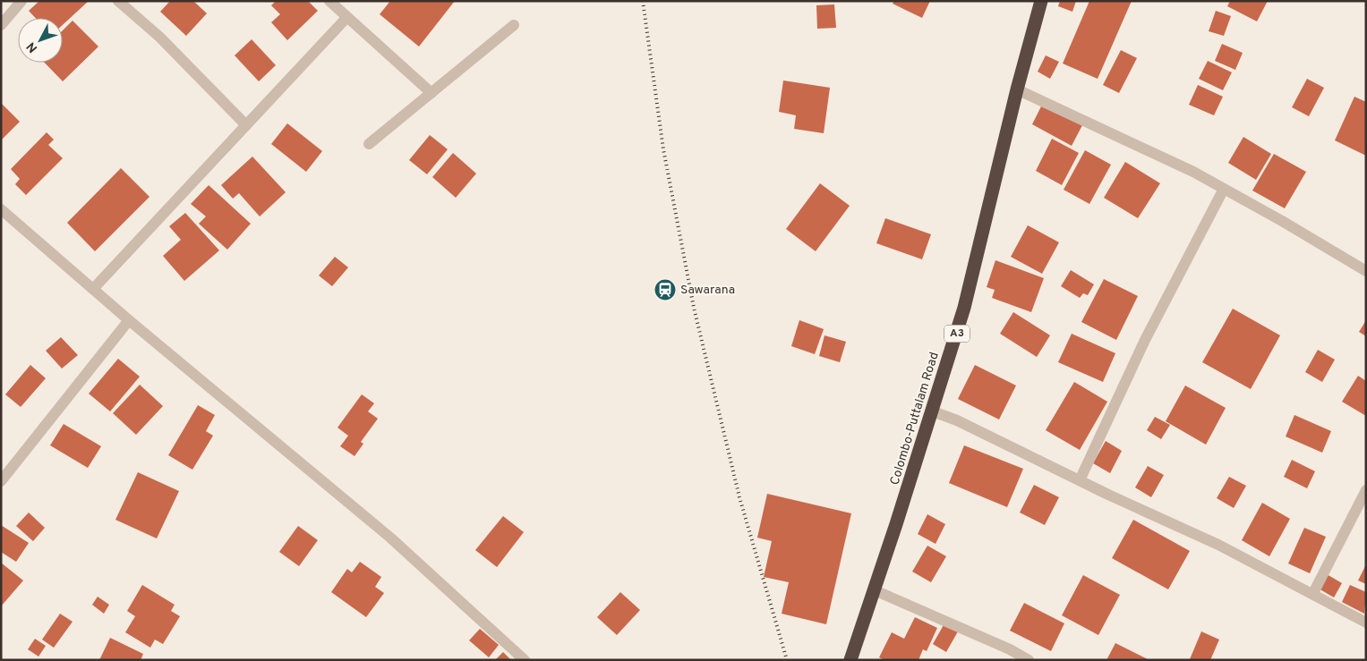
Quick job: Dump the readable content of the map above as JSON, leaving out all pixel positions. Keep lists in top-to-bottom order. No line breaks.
{"streets":{"highway":["A3","Colombo-Puttalam Road"]},"places":{"station":["Sawarana"]},"north":"bottom left"}
